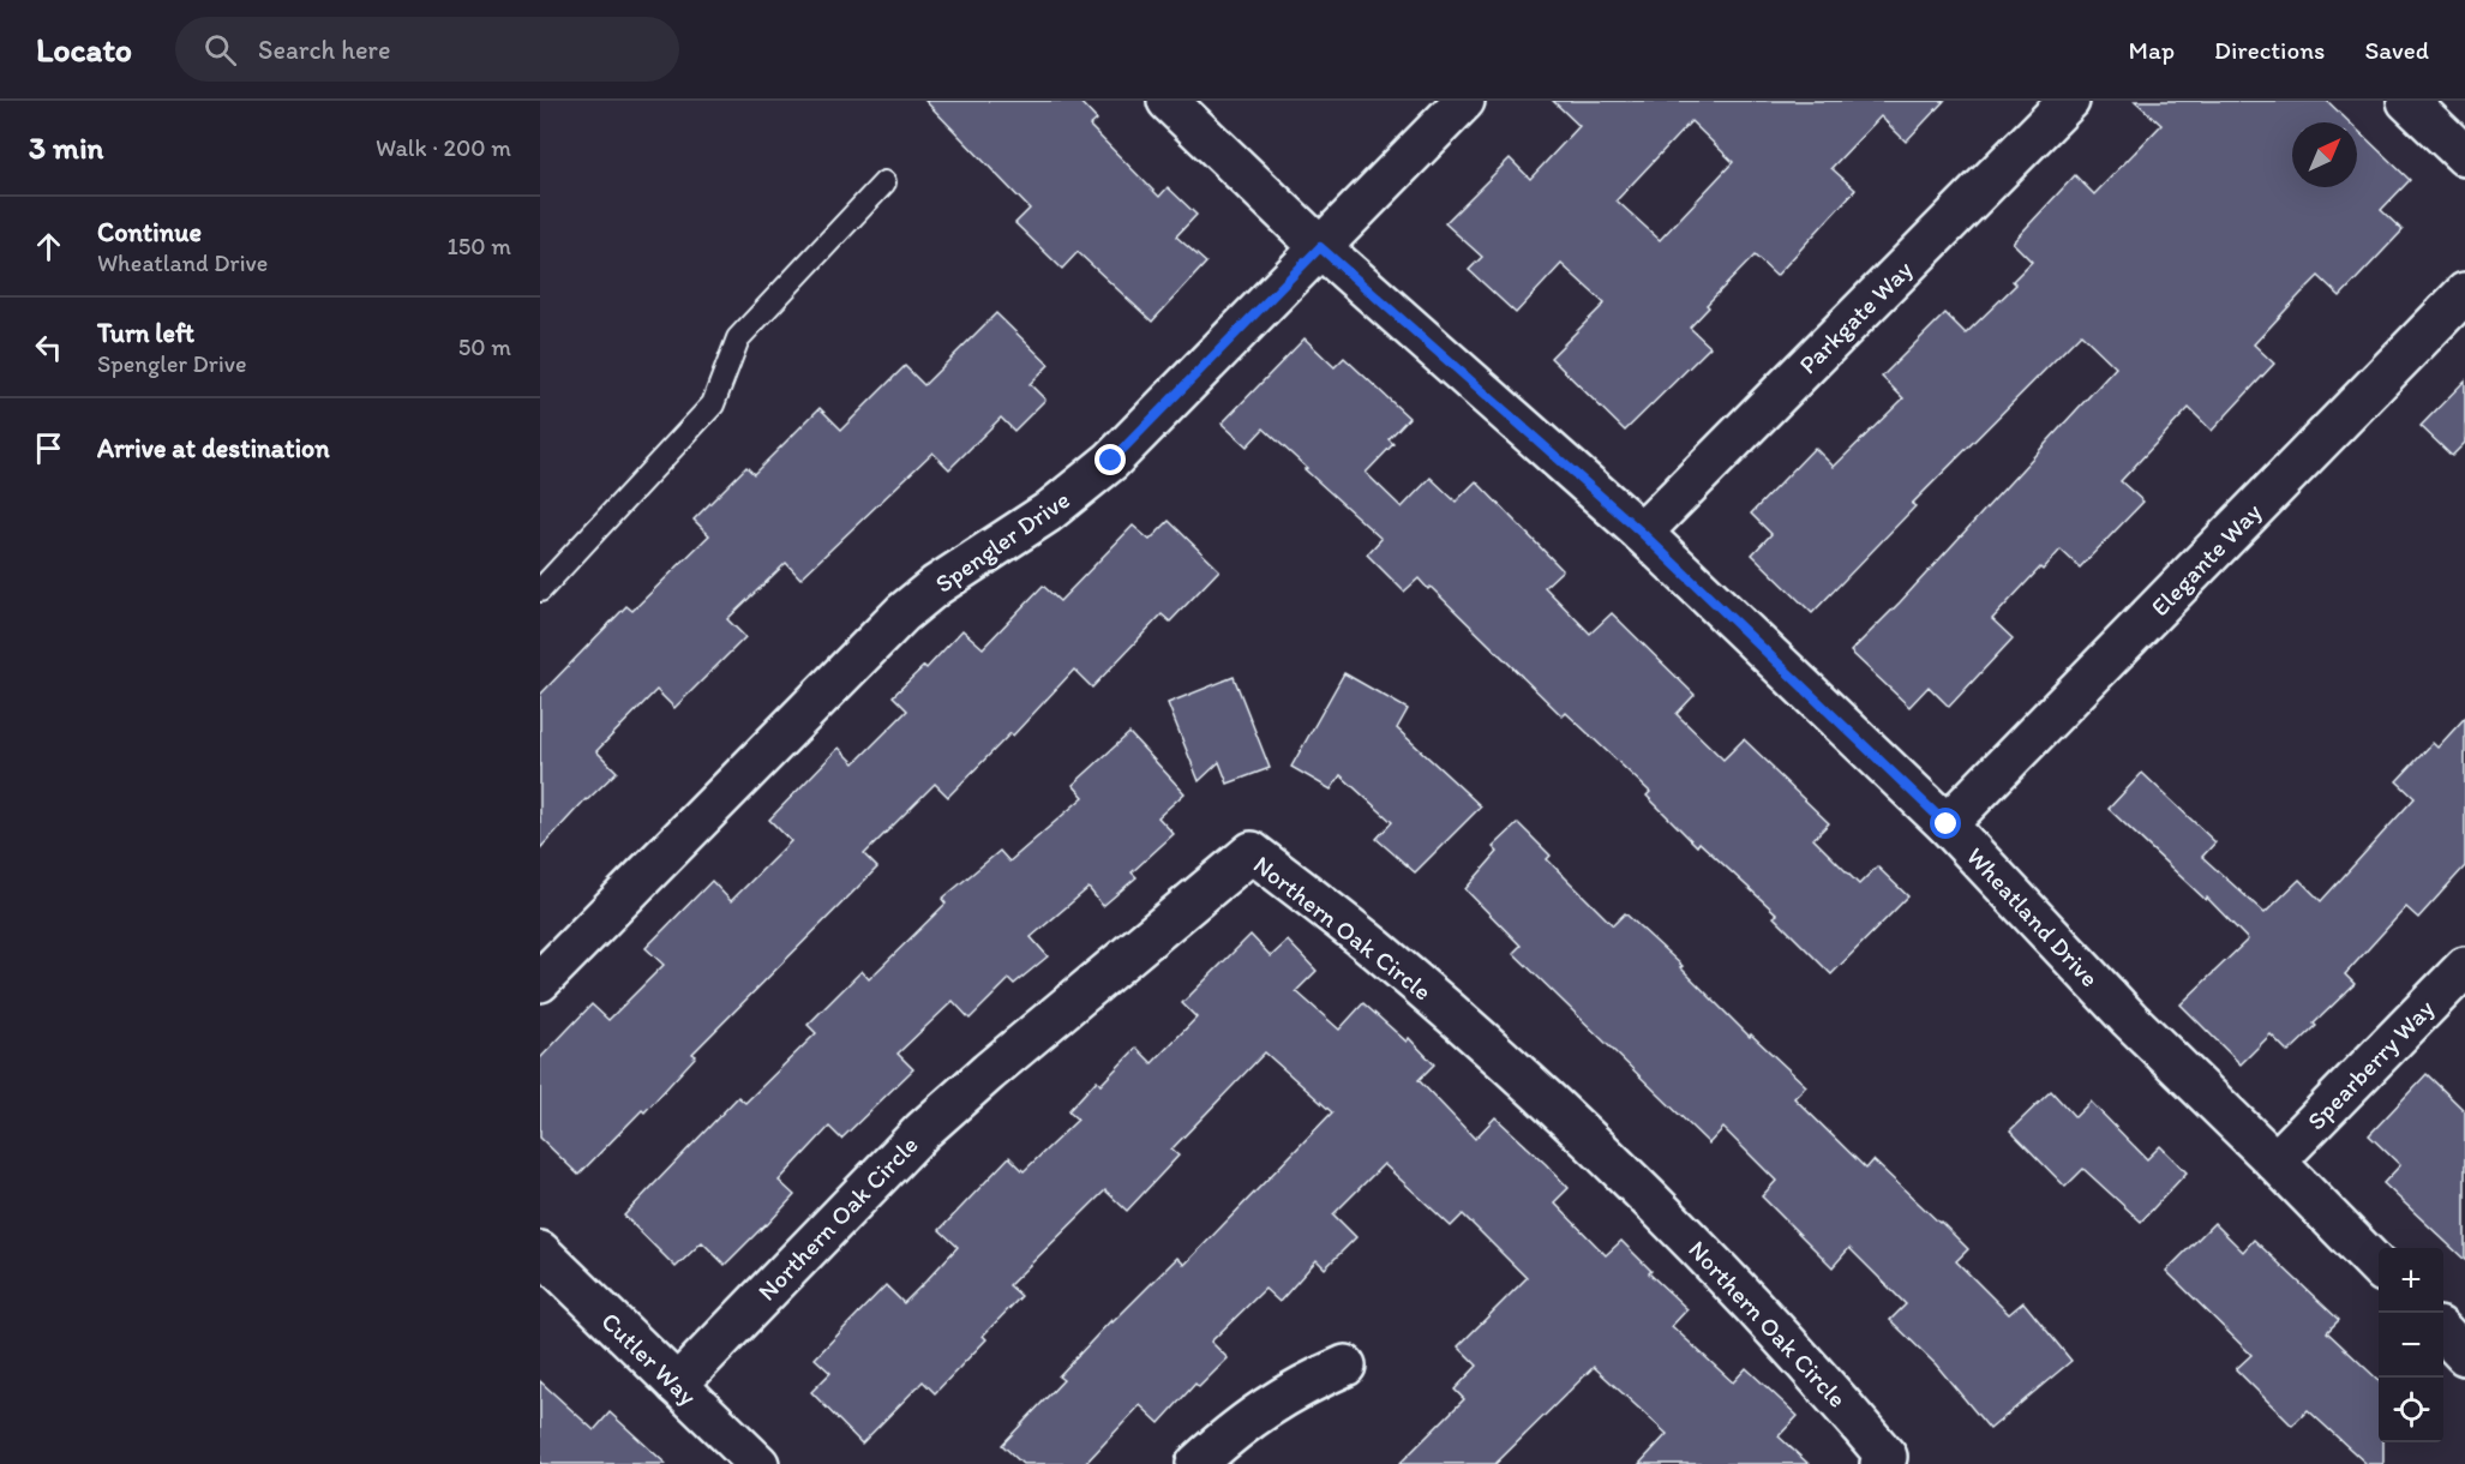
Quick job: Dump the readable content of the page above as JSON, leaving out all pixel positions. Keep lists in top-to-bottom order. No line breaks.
{"streets":{"street":["Parkgate Way","Spengler Drive","Elegante Way","Wheatland Drive","Northern Oak Circle","Spearberry Way","Cutler Way"]},"crossings":[["Parkgate Way","Wheatland Drive"],["Spengler Drive","Wheatland Drive"],["Elegante Way","Wheatland Drive"],["Wheatland Drive","Spearberry Way"],["Northern Oak Circle","Cutler Way"]],"north":"top right","page":{"header":"Locato","search":"Search here","nav":["Map","Directions","Saved"],"heading":["3 min","Walk · 200 m"],"list":[["Continue","Wheatland Drive","150 m"],["Turn left","Spengler Drive","50 m"],"Arrive at destination"],"map_buttons":["+","−"]}}
